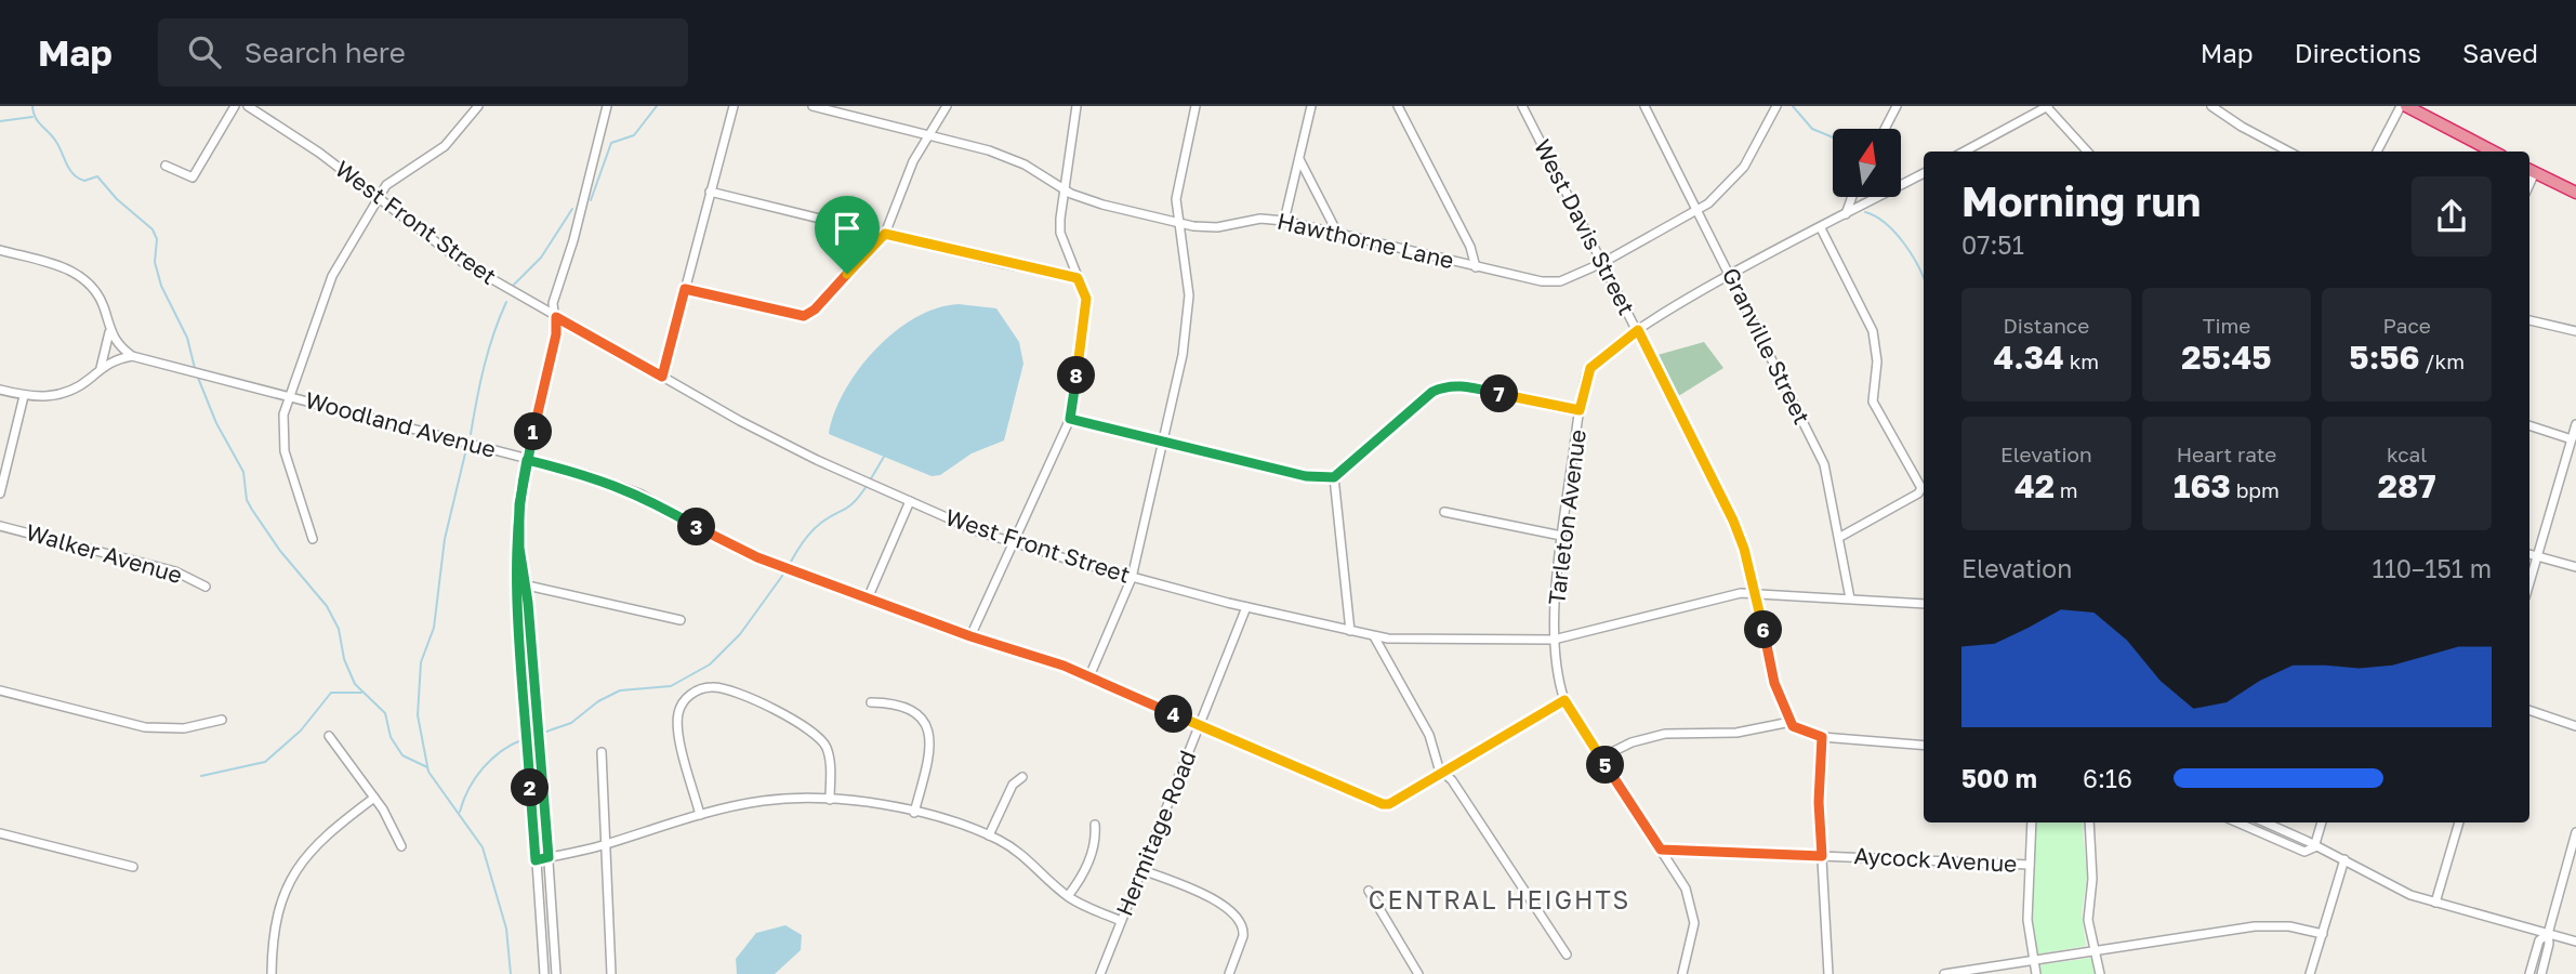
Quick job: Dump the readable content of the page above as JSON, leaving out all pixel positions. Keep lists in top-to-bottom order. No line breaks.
{"streets":{"street":["West Front Street","West Davis Street","Hawthorne Lane","Granville Street","Woodland Avenue","Tarleton Avenue","Walker Avenue","Hermitage Road","Aycock Avenue"]},"crossings":[["West Front Street","West Davis Street"],["West Front Street","Granville Street"],["West Front Street","Tarleton Avenue"],["West Front Street","Hermitage Road"],["West Davis Street","Hawthorne Lane"],["West Davis Street","Tarleton Avenue"],["Hawthorne Lane","Granville Street"],["Granville Street","Tarleton Avenue"],["Woodland Avenue","Tarleton Avenue"],["Woodland Avenue","Hermitage Road"],["Tarleton Avenue","Aycock Avenue"]],"districts":["CENTRAL HEIGHTS"],"north":"top","page":{"header":"Map","search":"Search here","nav":["Map","Directions","Saved"],"heading":["Morning run","07:51"],"stats":[["Distance","4.34 km"],["Time","25:45"],["Pace","5:56 /km"],["Elevation","42 m"],["Heart rate","163 bpm"],["kcal","287"]],"pins":["8","7","1","3","6","4","5","2"],"chart":["Elevation","110–151 m"],"list":[{"name":"500 m","note":"6:16"}]}}
